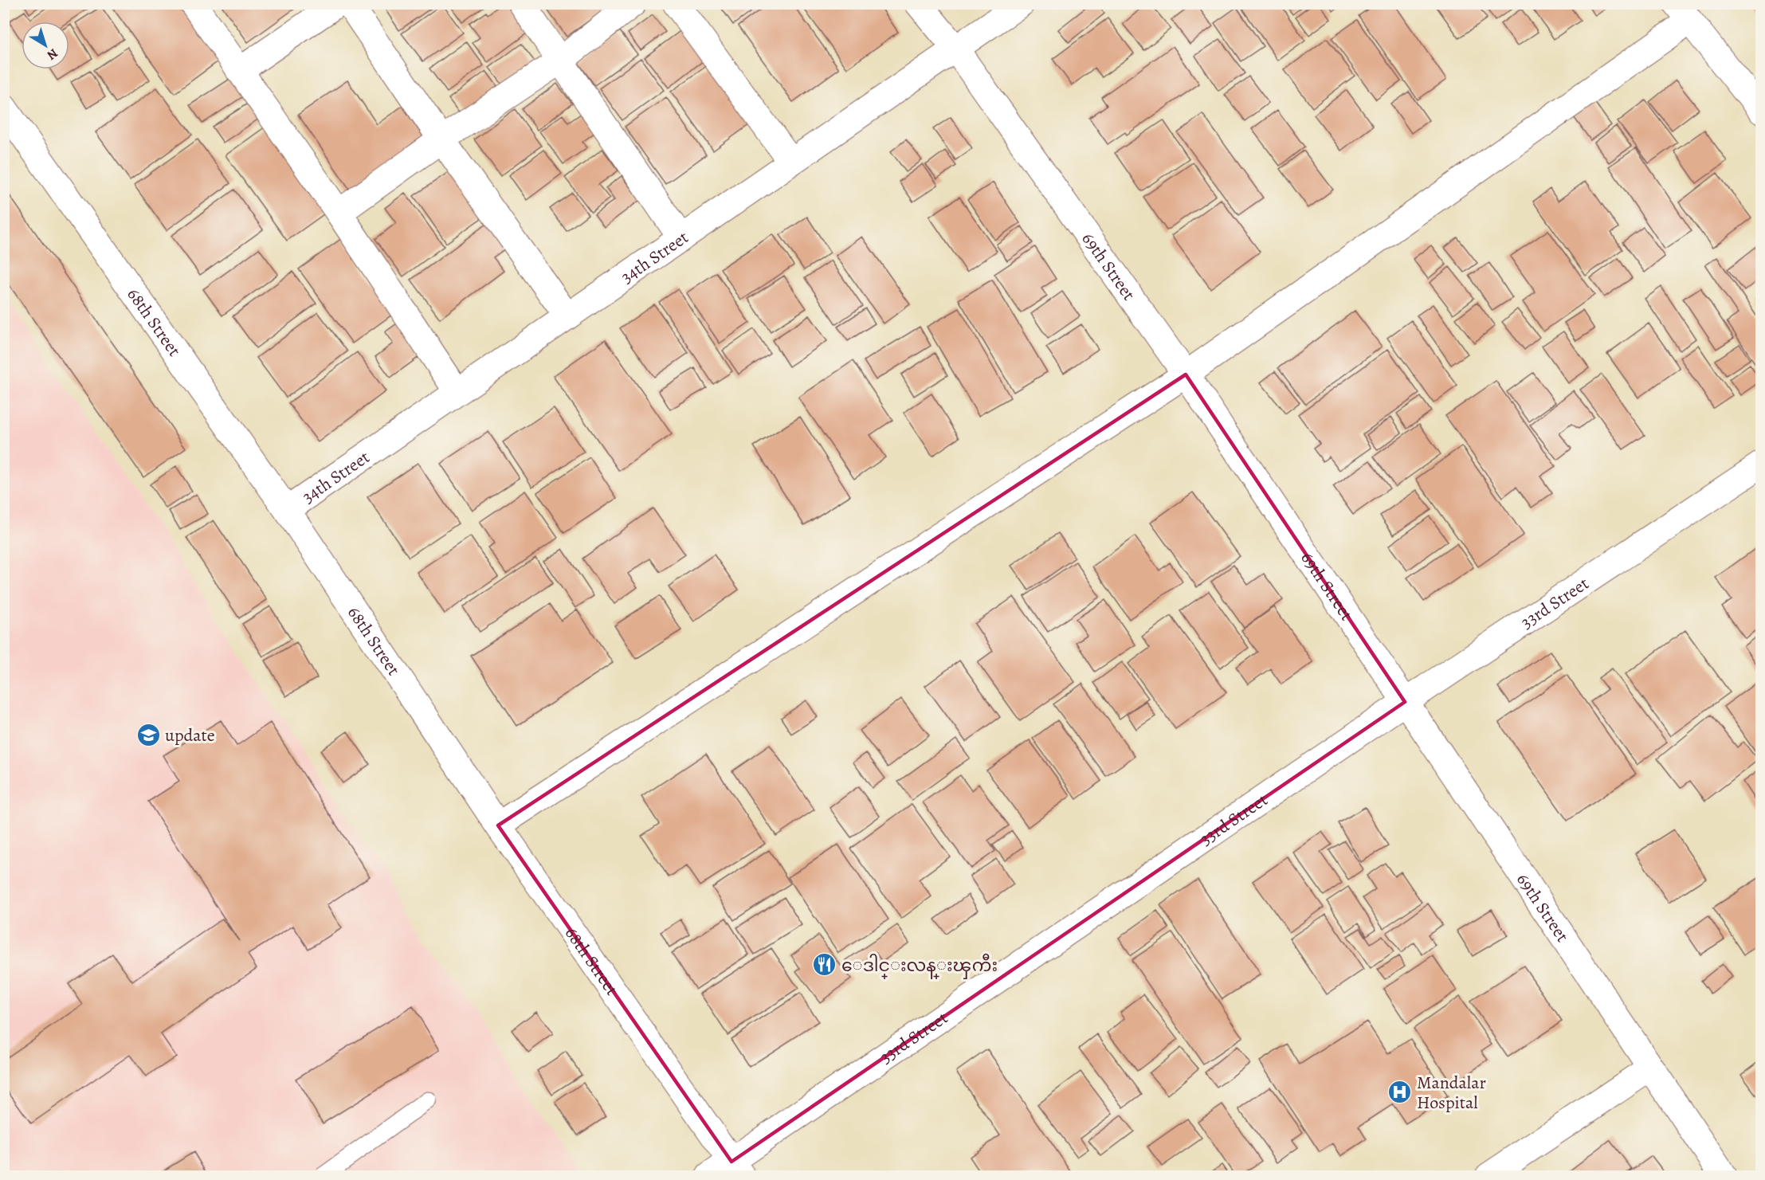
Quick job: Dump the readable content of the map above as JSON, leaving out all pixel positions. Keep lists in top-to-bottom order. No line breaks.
{"streets":{"street":["34th Street","69th Street","68th Street","33rd Street"]},"crossings":[["34th Street","69th Street"],["34th Street","68th Street"],["69th Street","33rd Street"],["68th Street","33rd Street"]],"places":{"school or university":["update"],"restaurant":["ေဒါင္းလန္းၾကီး"],"hospital":["Mandalar Hospital"]},"north":"bottom right"}
